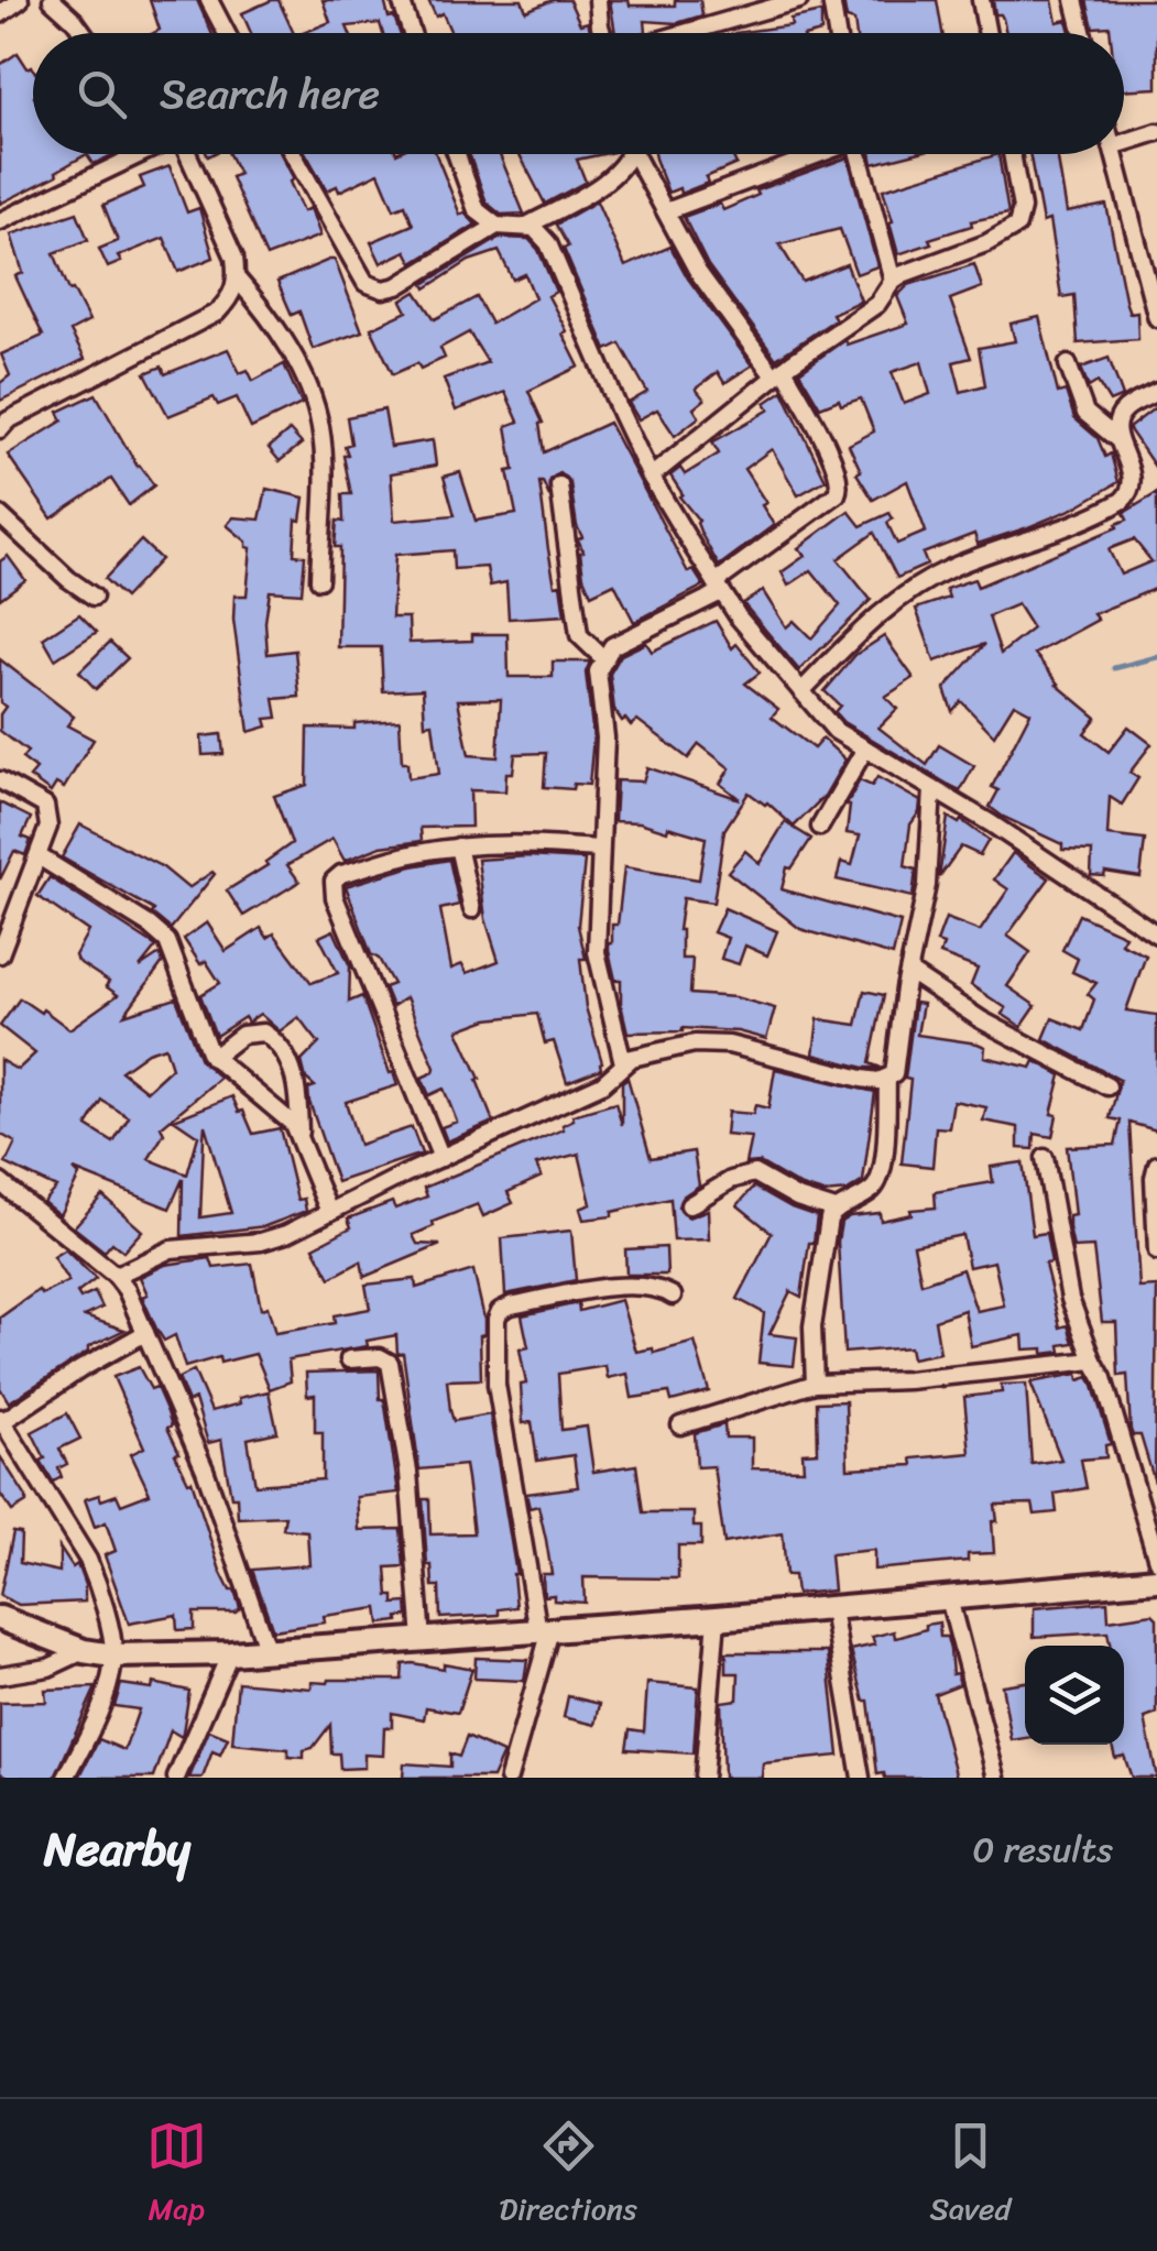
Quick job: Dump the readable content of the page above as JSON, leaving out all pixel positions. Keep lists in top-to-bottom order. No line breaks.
{"page":{"search":"Search here","heading":["Nearby","0 results"],"nav":["Map","Directions","Saved"]}}
